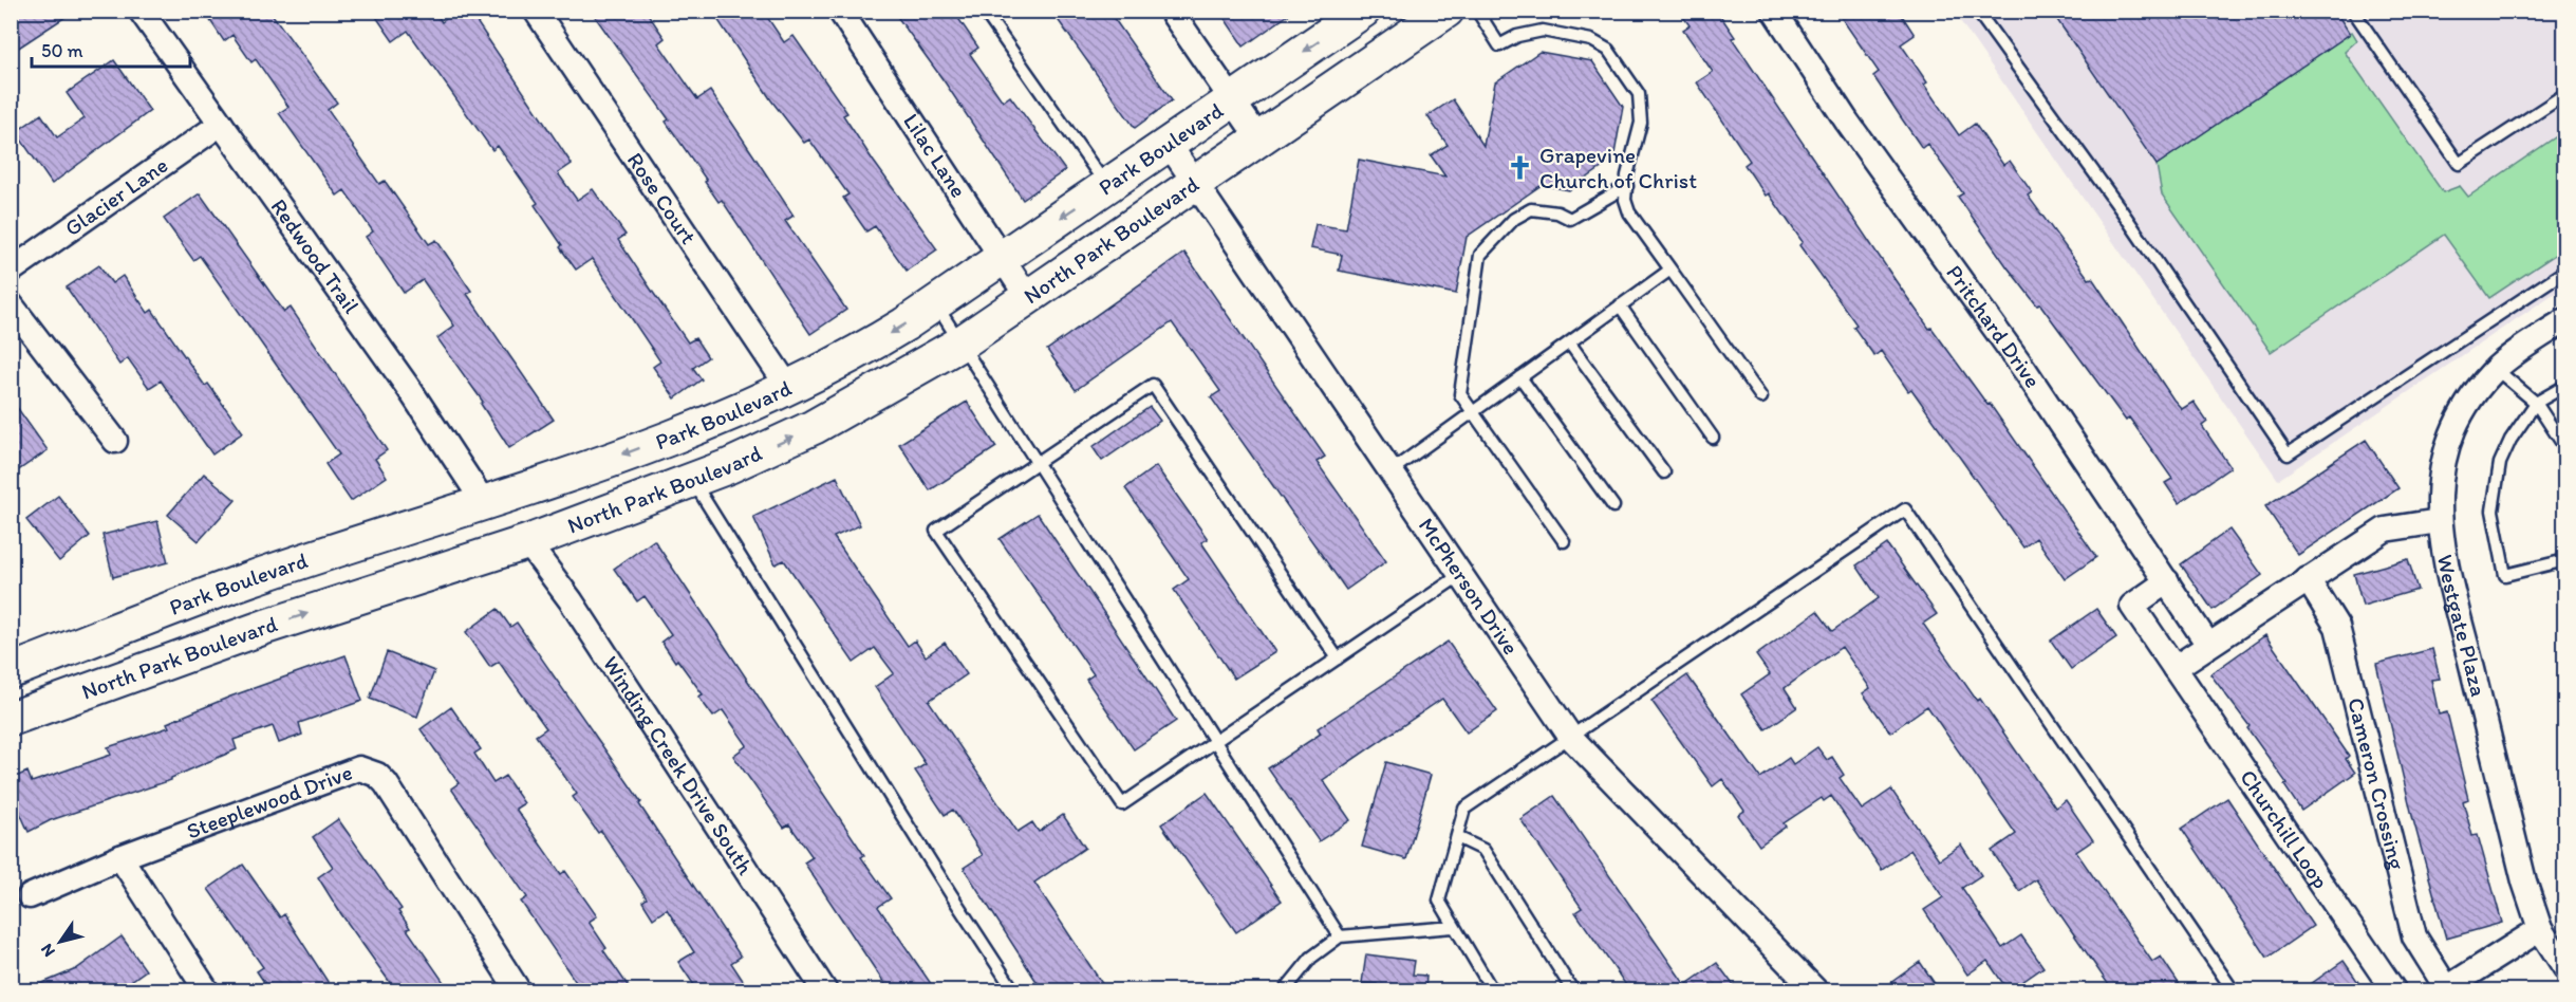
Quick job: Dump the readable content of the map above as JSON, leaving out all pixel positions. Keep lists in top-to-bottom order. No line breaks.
{"streets":{"main road":["Park Boulevard","North Park Boulevard"],"street":["Lilac Lane","Glacier Lane","Rose Court","Redwood Trail","Pritchard Drive","McPherson Drive","Westgate Plaza","Winding Creek Drive South","Cameron Crossing","Steeplewood Drive","Churchill Loop"]},"crossings":[["Park Boulevard","Lilac Lane"],["Park Boulevard","Rose Court"],["Park Boulevard","Redwood Trail"],["Park Boulevard","McPherson Drive"],["Lilac Lane","North Park Boulevard"],["Glacier Lane","Redwood Trail"],["North Park Boulevard","McPherson Drive"],["North Park Boulevard","Winding Creek Drive South"],["Pritchard Drive","Churchill Loop"]],"one_way":["Park Boulevard","North Park Boulevard"],"places":{"church":["Grapevine Church of Christ"]},"scale_bar":"50 m","north":"bottom left"}
